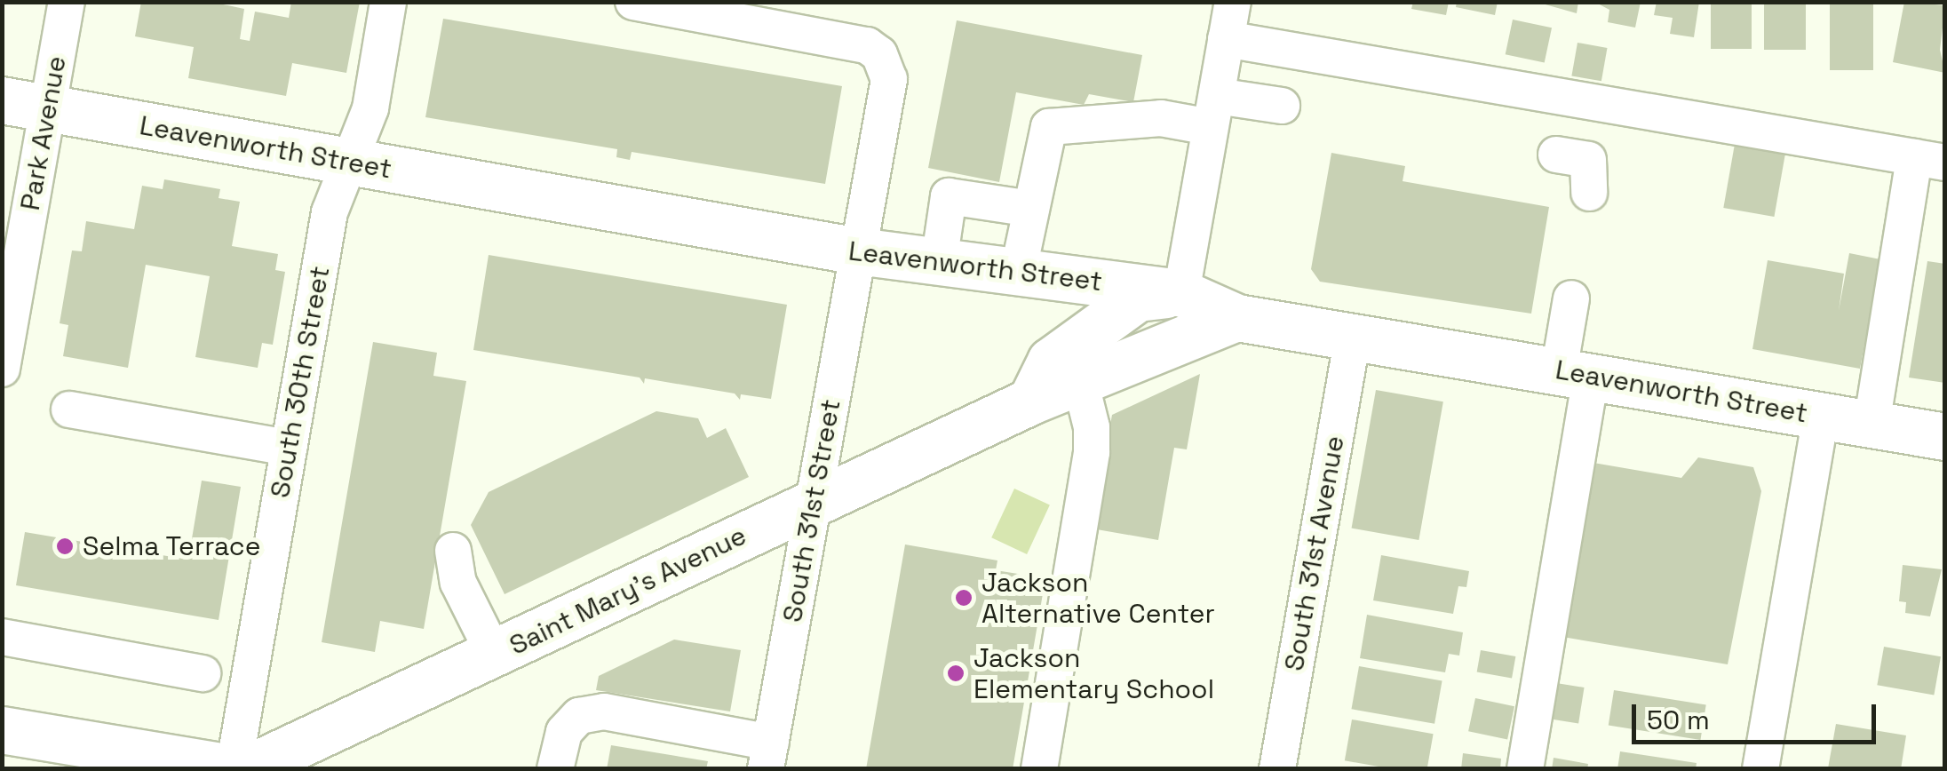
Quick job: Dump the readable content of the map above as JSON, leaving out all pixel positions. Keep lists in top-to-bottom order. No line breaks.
{"streets":{"main road":["Leavenworth Street","Saint Mary's Avenue"],"street":["Park Avenue","South 30th Street","South 31st Street","South 31st Avenue"]},"crossings":[["Park Avenue","Leavenworth Street"],["Leavenworth Street","South 30th Street"],["Leavenworth Street","South 31st Street"],["Leavenworth Street","South 31st Avenue"],["Leavenworth Street","Saint Mary's Avenue"],["South 30th Street","Saint Mary's Avenue"],["South 31st Street","Saint Mary's Avenue"]],"places":["Selma Terrace","Jackson Alternative Center","Jackson Elementary School"],"scale_bar":"50 m"}
